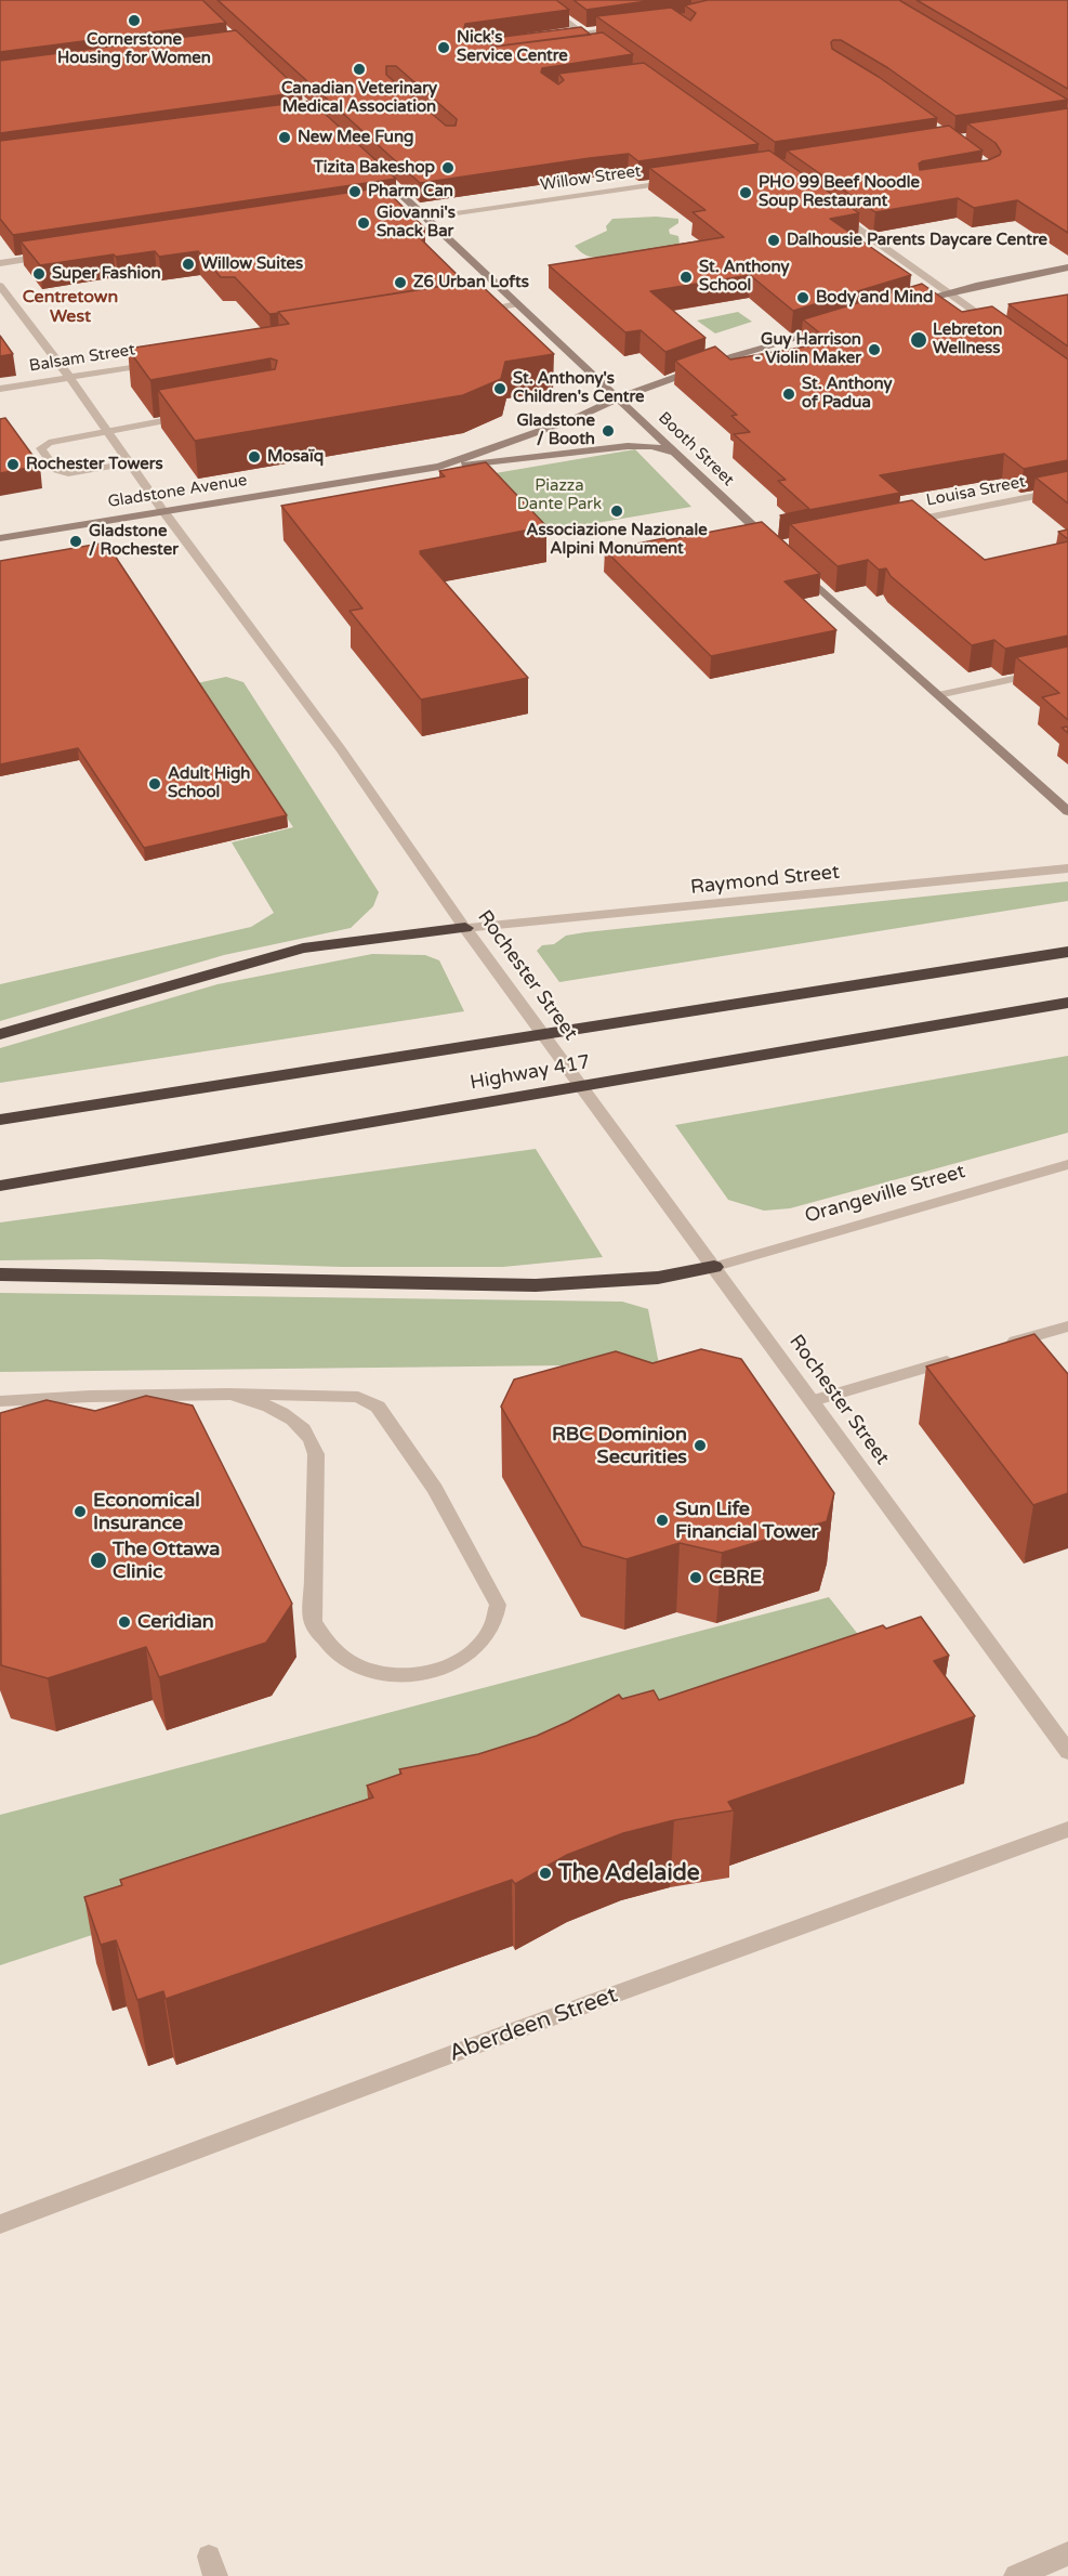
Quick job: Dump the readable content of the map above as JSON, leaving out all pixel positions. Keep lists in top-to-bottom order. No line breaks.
{"streets":{"highway":["Highway 417"],"main road":["Booth Street","Gladstone Avenue"],"street":["Willow Street","Balsam Street","Louisa Street","Raymond Street","Rochester Street","Orangeville Street","Aberdeen Street"]},"crossings":[["Willow Street","Booth Street"],["Balsam Street","Rochester Street"],["Booth Street","Gladstone Avenue"],["Gladstone Avenue","Rochester Street"],["Raymond Street","Rochester Street"],["Rochester Street","Orangeville Street"]],"districts":["Centretown West"],"parks":["Piazza Dante Park"],"places":["Cornerstone Housing for Women","Nick's Service Centre","Canadian Veterinary Medical Association","New Mee Fung","Tizita Bakeshop","Pharm Can","PHO 99 Beef Noodle Soup Restaurant","Giovanni's Snack Bar","Dalhousie Parents Daycare Centre","Willow Suites","Super Fashion","St. Anthony School","Z6 Urban Lofts","Body and Mind","Lebreton Wellness","Guy Harrison - Violin Maker","St. Anthony's Children's Centre","St. Anthony of Padua","Gladstone / Booth","Mosaïq","Rochester Towers","Associazione Nazionale Alpini Monument","Gladstone / Rochester","Adult High School","RBC Dominion Securities","Economical Insurance","Sun Life Financial Tower","The Ottawa Clinic","CBRE","Ceridian","The Adelaide"]}
